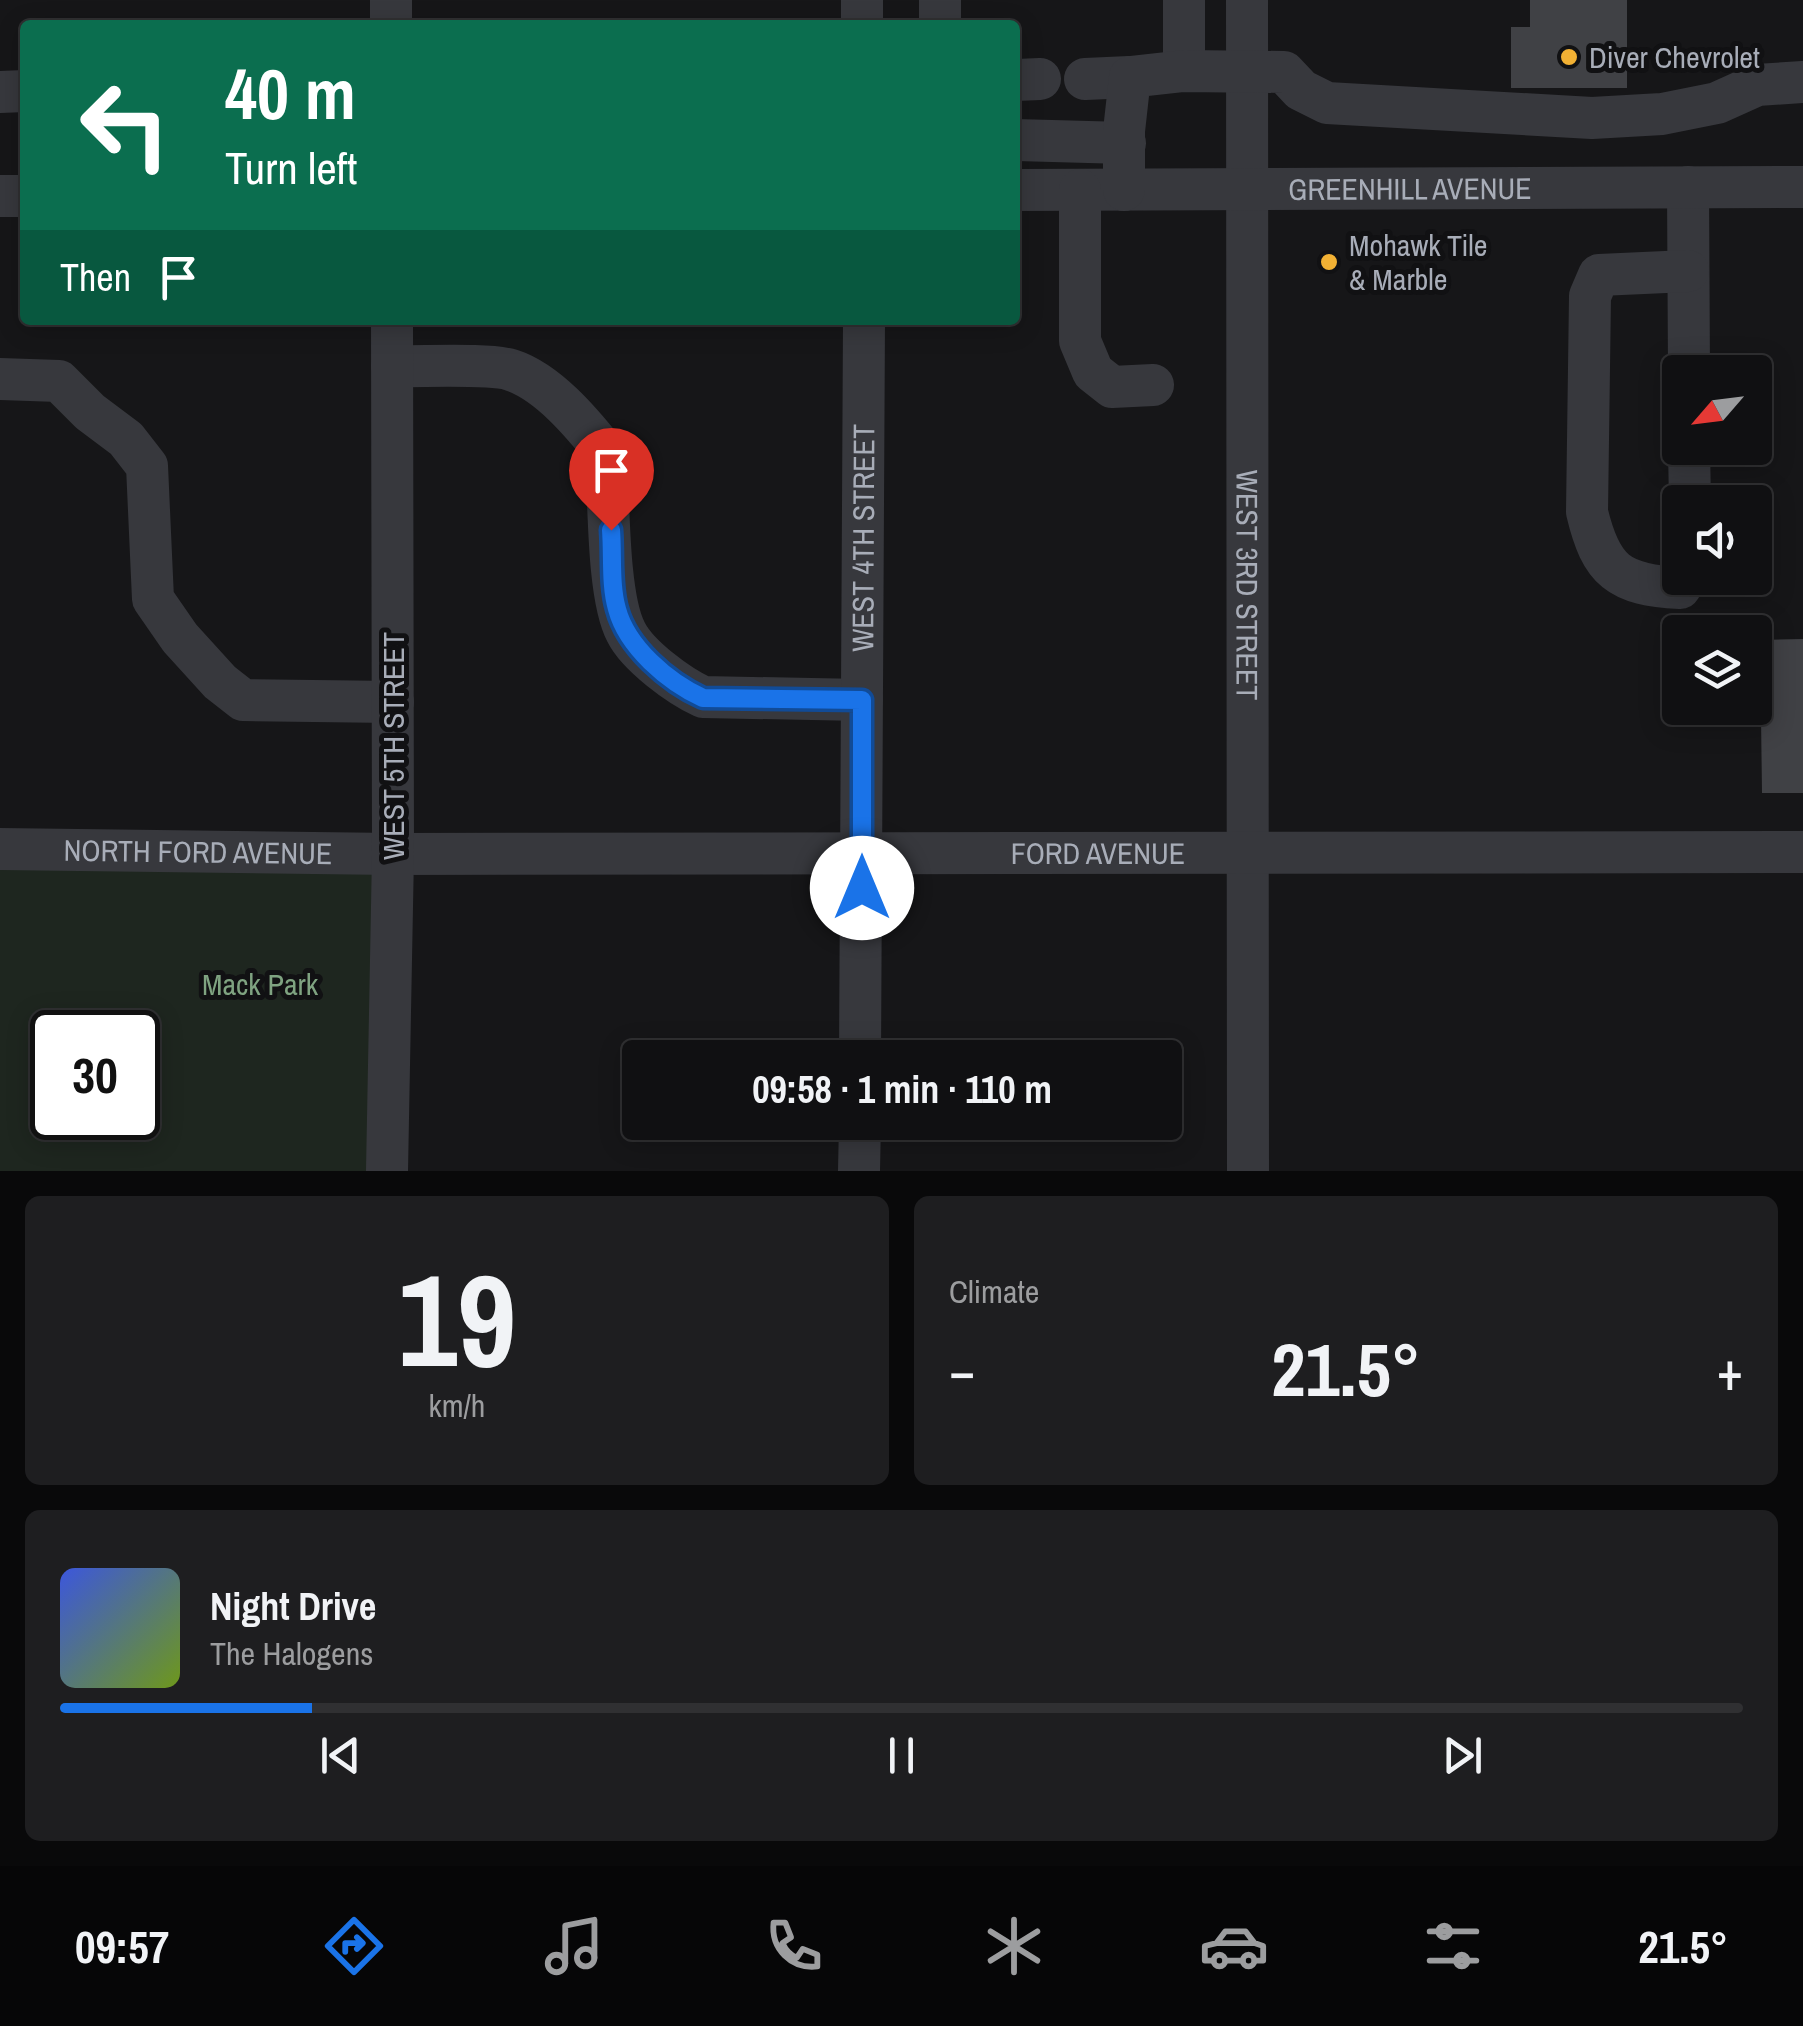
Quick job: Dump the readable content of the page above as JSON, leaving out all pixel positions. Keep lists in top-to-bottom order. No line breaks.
{"streets":{"street":["GREENHILL AVENUE","WEST 4TH STREET","WEST 3RD STREET","WEST 5TH STREET","NORTH FORD AVENUE","FORD AVENUE"]},"crossings":[["GREENHILL AVENUE","WEST 3RD STREET"],["WEST 4TH STREET","FORD AVENUE"],["WEST 3RD STREET","FORD AVENUE"],["WEST 5TH STREET","NORTH FORD AVENUE"],["WEST 5TH STREET","FORD AVENUE"],["NORTH FORD AVENUE","FORD AVENUE"]],"parks":["Mack Park"],"places":["Diver Chevrolet","Mohawk Tile & Marble"],"north":"bottom left","page":{"turn":["40 m","Turn left"],"then":"Then","limit":"30","trip":"09:58 · 1 min · 110 m","tile":[["19","km/h"],"Climate"],"heat":["−","21.5°","+"],"song":["Night Drive","The Halogens"],"tabs":["09:57","21.5°"]}}
